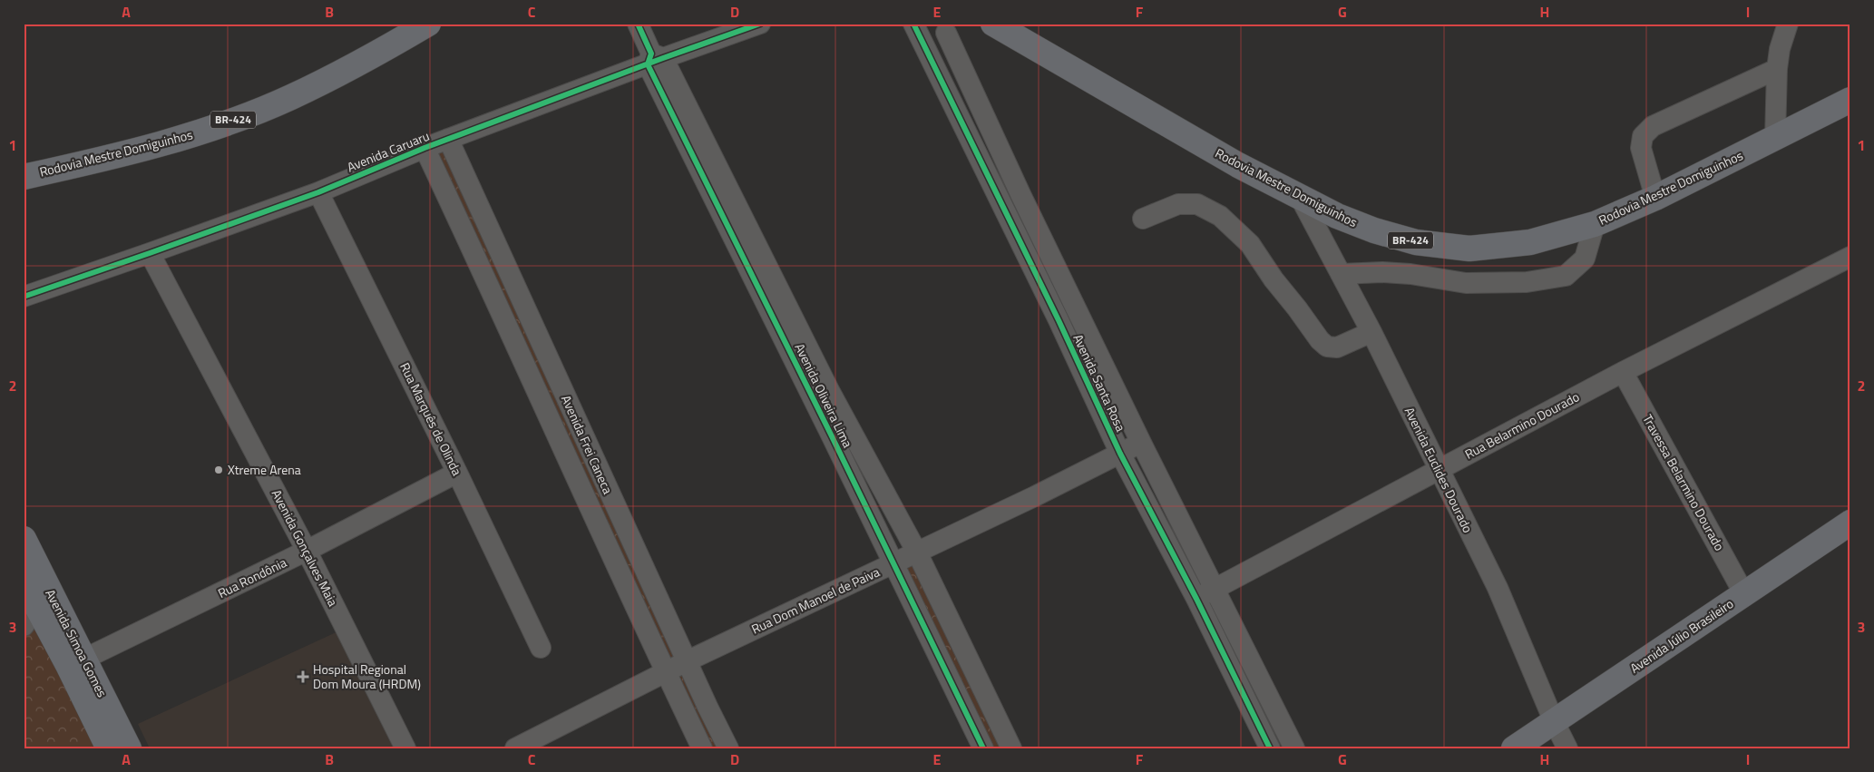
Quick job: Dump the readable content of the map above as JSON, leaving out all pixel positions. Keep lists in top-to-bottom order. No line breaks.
{"streets":{"main road":["BR-424","Rodovia Mestre Domiguinhos","Avenida Júlio Brasileiro","Avenida Simoa Gomes"],"street":["Avenida Caruaru","Avenida Santa Rosa","Avenida Oliveira Lima","Rua Marquês de Olinda","Rua Belarmino Dourado","Avenida Frei Caneca","Avenida Euclides Dourado","Travessa Belarmino Dourado","Avenida Gonçalves Maia","Rua Rondônia","Rua Dom Manoel de Paiva"]},"crossings":[["Avenida Caruaru","Avenida Oliveira Lima"],["Avenida Caruaru","Rua Marquês de Olinda"],["Avenida Caruaru","Avenida Frei Caneca"],["Avenida Caruaru","Avenida Gonçalves Maia"],["Rodovia Mestre Domiguinhos","Avenida Euclides Dourado"],["Avenida Santa Rosa","Rua Belarmino Dourado"],["Avenida Santa Rosa","Rua Dom Manoel de Paiva"],["Avenida Oliveira Lima","Rua Dom Manoel de Paiva"],["Rua Marquês de Olinda","Rua Rondônia"],["Rua Belarmino Dourado","Avenida Euclides Dourado"],["Rua Belarmino Dourado","Travessa Belarmino Dourado"],["Avenida Frei Caneca","Rua Dom Manoel de Paiva"],["Avenida Euclides Dourado","Avenida Júlio Brasileiro"],["Travessa Belarmino Dourado","Avenida Júlio Brasileiro"],["Avenida Gonçalves Maia","Rua Rondônia"],["Rua Rondônia","Avenida Simoa Gomes"]],"places":{"other":["Xtreme Arena"],"health":["Hospital Regional Dom Moura (HRDM)"]},"grid":{"columns":["A","B","C","D","E","F","G","H","I"],"rows":["1","2","3"]}}
